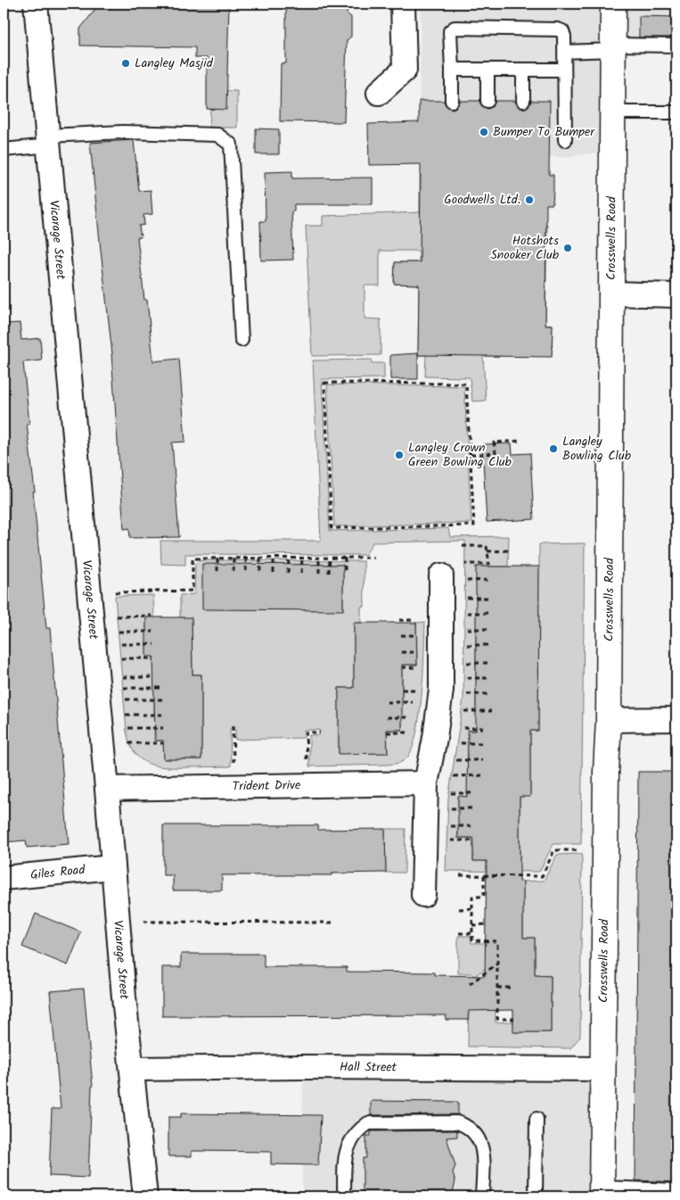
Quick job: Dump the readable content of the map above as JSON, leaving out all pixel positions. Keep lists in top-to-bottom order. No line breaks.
{"streets":{"main road":["Crosswells Road"],"street":["Vicarage Street","Trident Drive","Giles Road","Hall Street"]},"crossings":[["Crosswells Road","Hall Street"],["Vicarage Street","Trident Drive"],["Vicarage Street","Giles Road"],["Vicarage Street","Hall Street"]],"places":["Langley Masjid","Bumper To Bumper","Goodwells Ltd.","Hotshots Snooker Club","Langley Bowling Club","Langley Crown Green Bowling Club"]}
